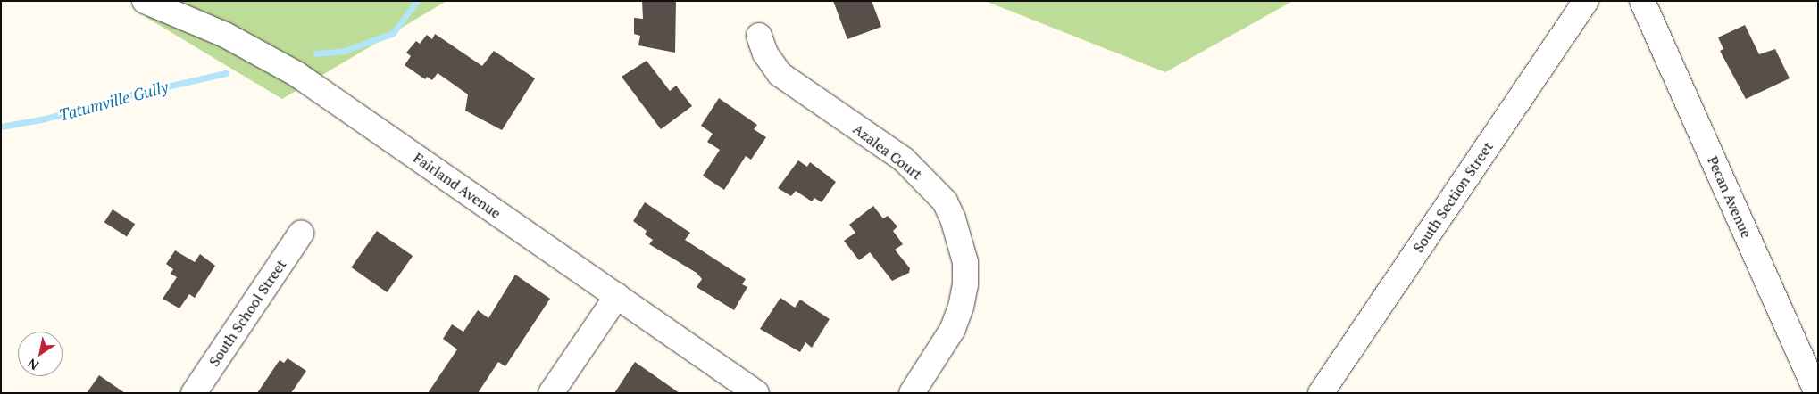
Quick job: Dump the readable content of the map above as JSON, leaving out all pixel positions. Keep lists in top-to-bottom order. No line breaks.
{"streets":{"street":["Azalea Court","Fairland Avenue","South Section Street","Pecan Avenue","South School Street"]},"water":["Tatumville Gully"],"north":"bottom left"}
